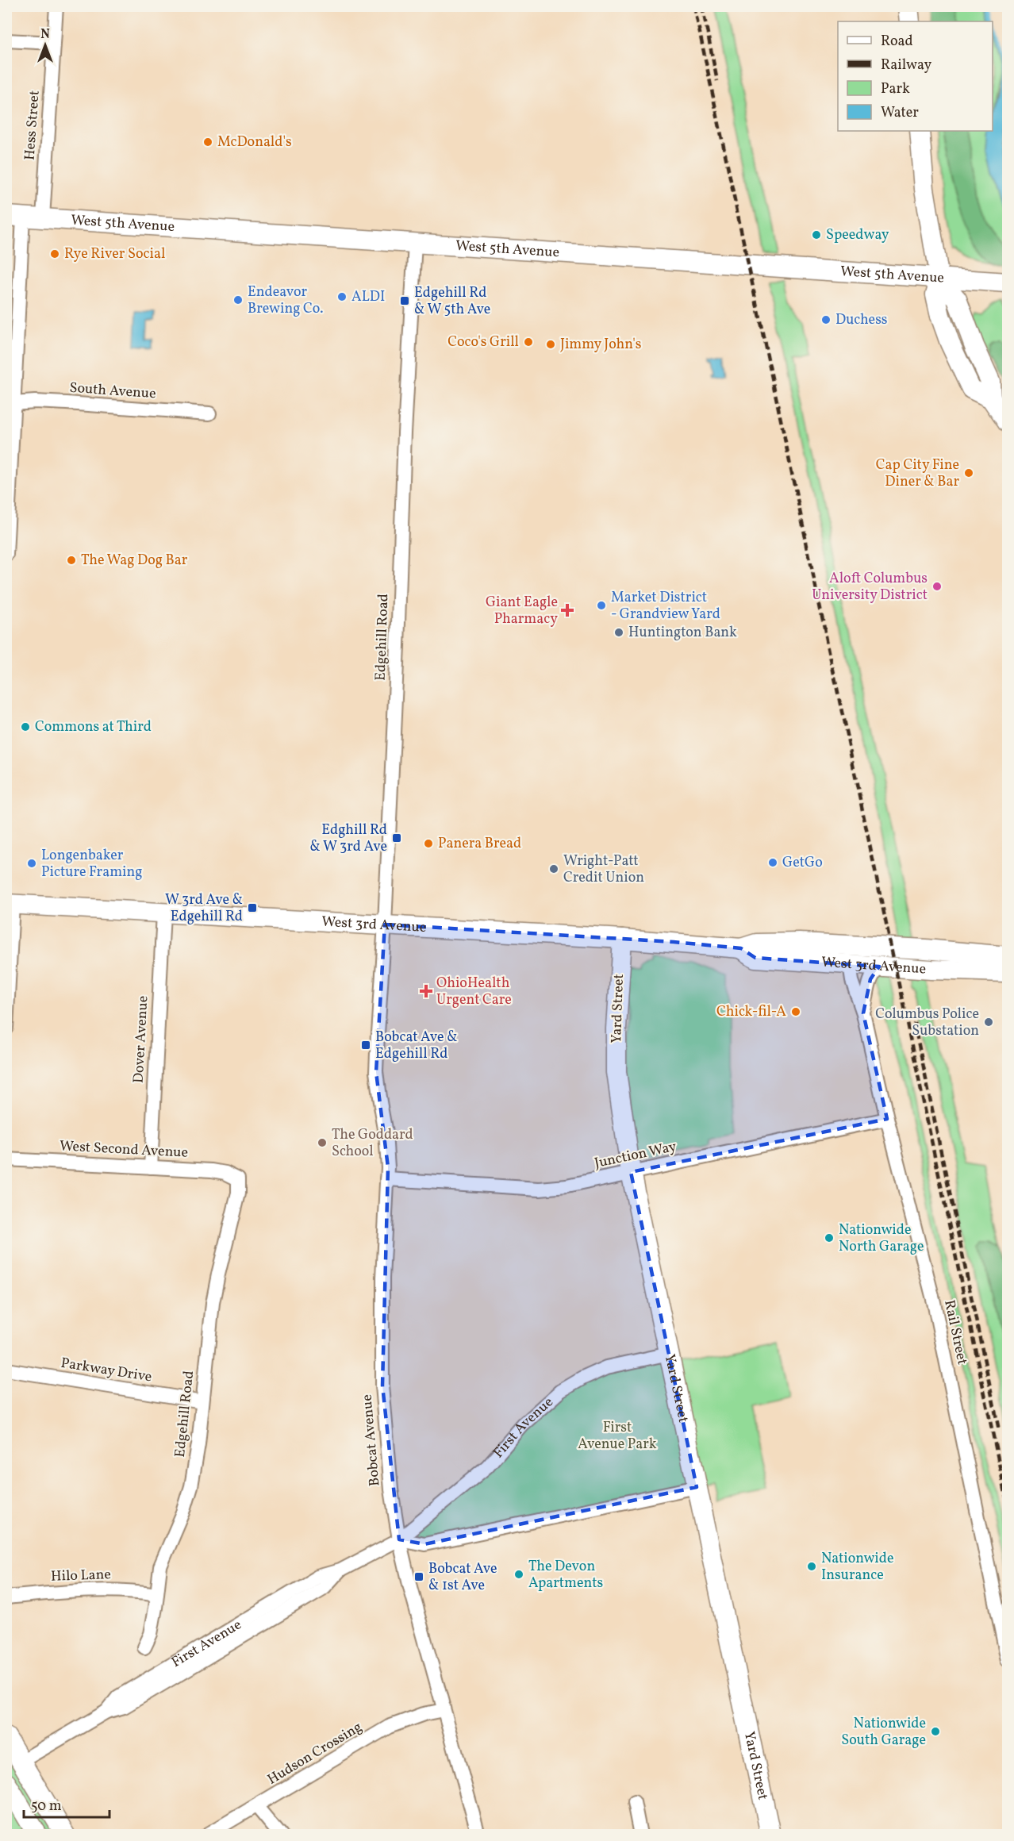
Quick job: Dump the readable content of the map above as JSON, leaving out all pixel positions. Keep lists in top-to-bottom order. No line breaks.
{"streets":{"street":["Hess Street","West 5th Avenue","South Avenue","Edgehill Road","West 3rd Avenue","Yard Street","Dover Avenue","West Second Avenue","Junction Way","Rail Street","Parkway Drive","First Avenue","Bobcat Avenue","Hilo Lane","Hudson Crossing"]},"crossings":[["Hess Street","West 5th Avenue"],["West 5th Avenue","Edgehill Road"],["Edgehill Road","West 3rd Avenue"],["Edgehill Road","West Second Avenue"],["Edgehill Road","Parkway Drive"],["Edgehill Road","Bobcat Avenue"],["Edgehill Road","Hilo Lane"],["West 3rd Avenue","Yard Street"],["West 3rd Avenue","Dover Avenue"],["West 3rd Avenue","Rail Street"],["Yard Street","Junction Way"],["Yard Street","First Avenue"],["Dover Avenue","West Second Avenue"],["Junction Way","Rail Street"],["Junction Way","Bobcat Avenue"],["First Avenue","Bobcat Avenue"],["Bobcat Avenue","Hudson Crossing"]],"parks":["First Avenue Park"],"places":{"other":["McDonald's","Speedway","Rye River Social","ALDI","Endeavor Brewing Co.","Duchess","Coco's Grill","Jimmy John's","Cap City Fine Diner & Bar","The Wag Dog Bar","Aloft Columbus University District","Market District - Grandview Yard","Huntington Bank","Commons at Third","Panera Bread","GetGo","Longenbaker Picture Framing","Wright-Patt Credit Union","Chick-fil-A","Columbus Police Substation","The Goddard School","Nationwide North Garage","Nationwide Insurance","The Devon Apartments","Nationwide South Garage"],"transit":["Edgehill Rd & W 5th Ave","Edghill Rd & W 3rd Ave","W 3rd Ave & Edgehill Rd","Bobcat Ave & Edgehill Rd","Bobcat Ave & 1st Ave"],"health":["Giant Eagle Pharmacy","OhioHealth Urgent Care"]},"legend":["Road","Railway","Park","Water"],"scale_bar":"50 m","north":"top"}
